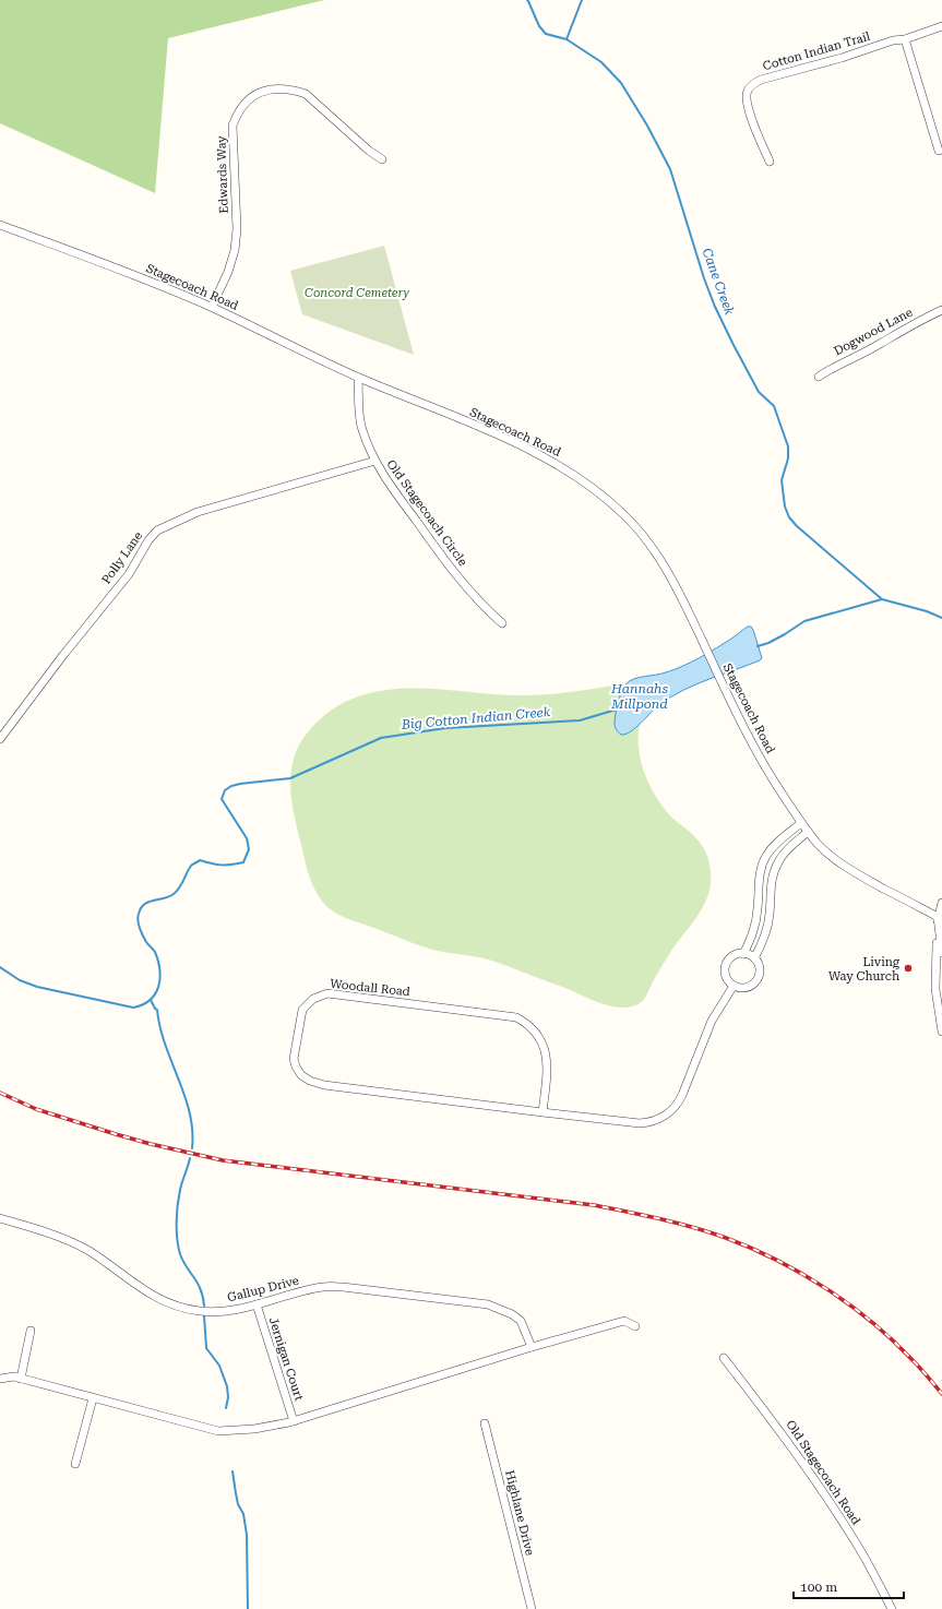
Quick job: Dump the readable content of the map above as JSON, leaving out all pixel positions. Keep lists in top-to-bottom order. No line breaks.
{"streets":{"street":["Cotton Indian Trail","Edwards Way","Stagecoach Road","Dogwood Lane","Old Stagecoach Circle","Polly Lane","Woodall Road","Gallup Drive","Jernigan Court","Old Stagecoach Road","Highlane Drive"]},"crossings":[["Edwards Way","Stagecoach Road"],["Stagecoach Road","Old Stagecoach Circle"],["Old Stagecoach Circle","Polly Lane"],["Gallup Drive","Jernigan Court"]],"water":["Cane Creek","Hannahs Millpond","Big Cotton Indian Creek"],"parks":["Concord Cemetery"],"places":["Living Way Church"],"scale_bar":"100 m"}
